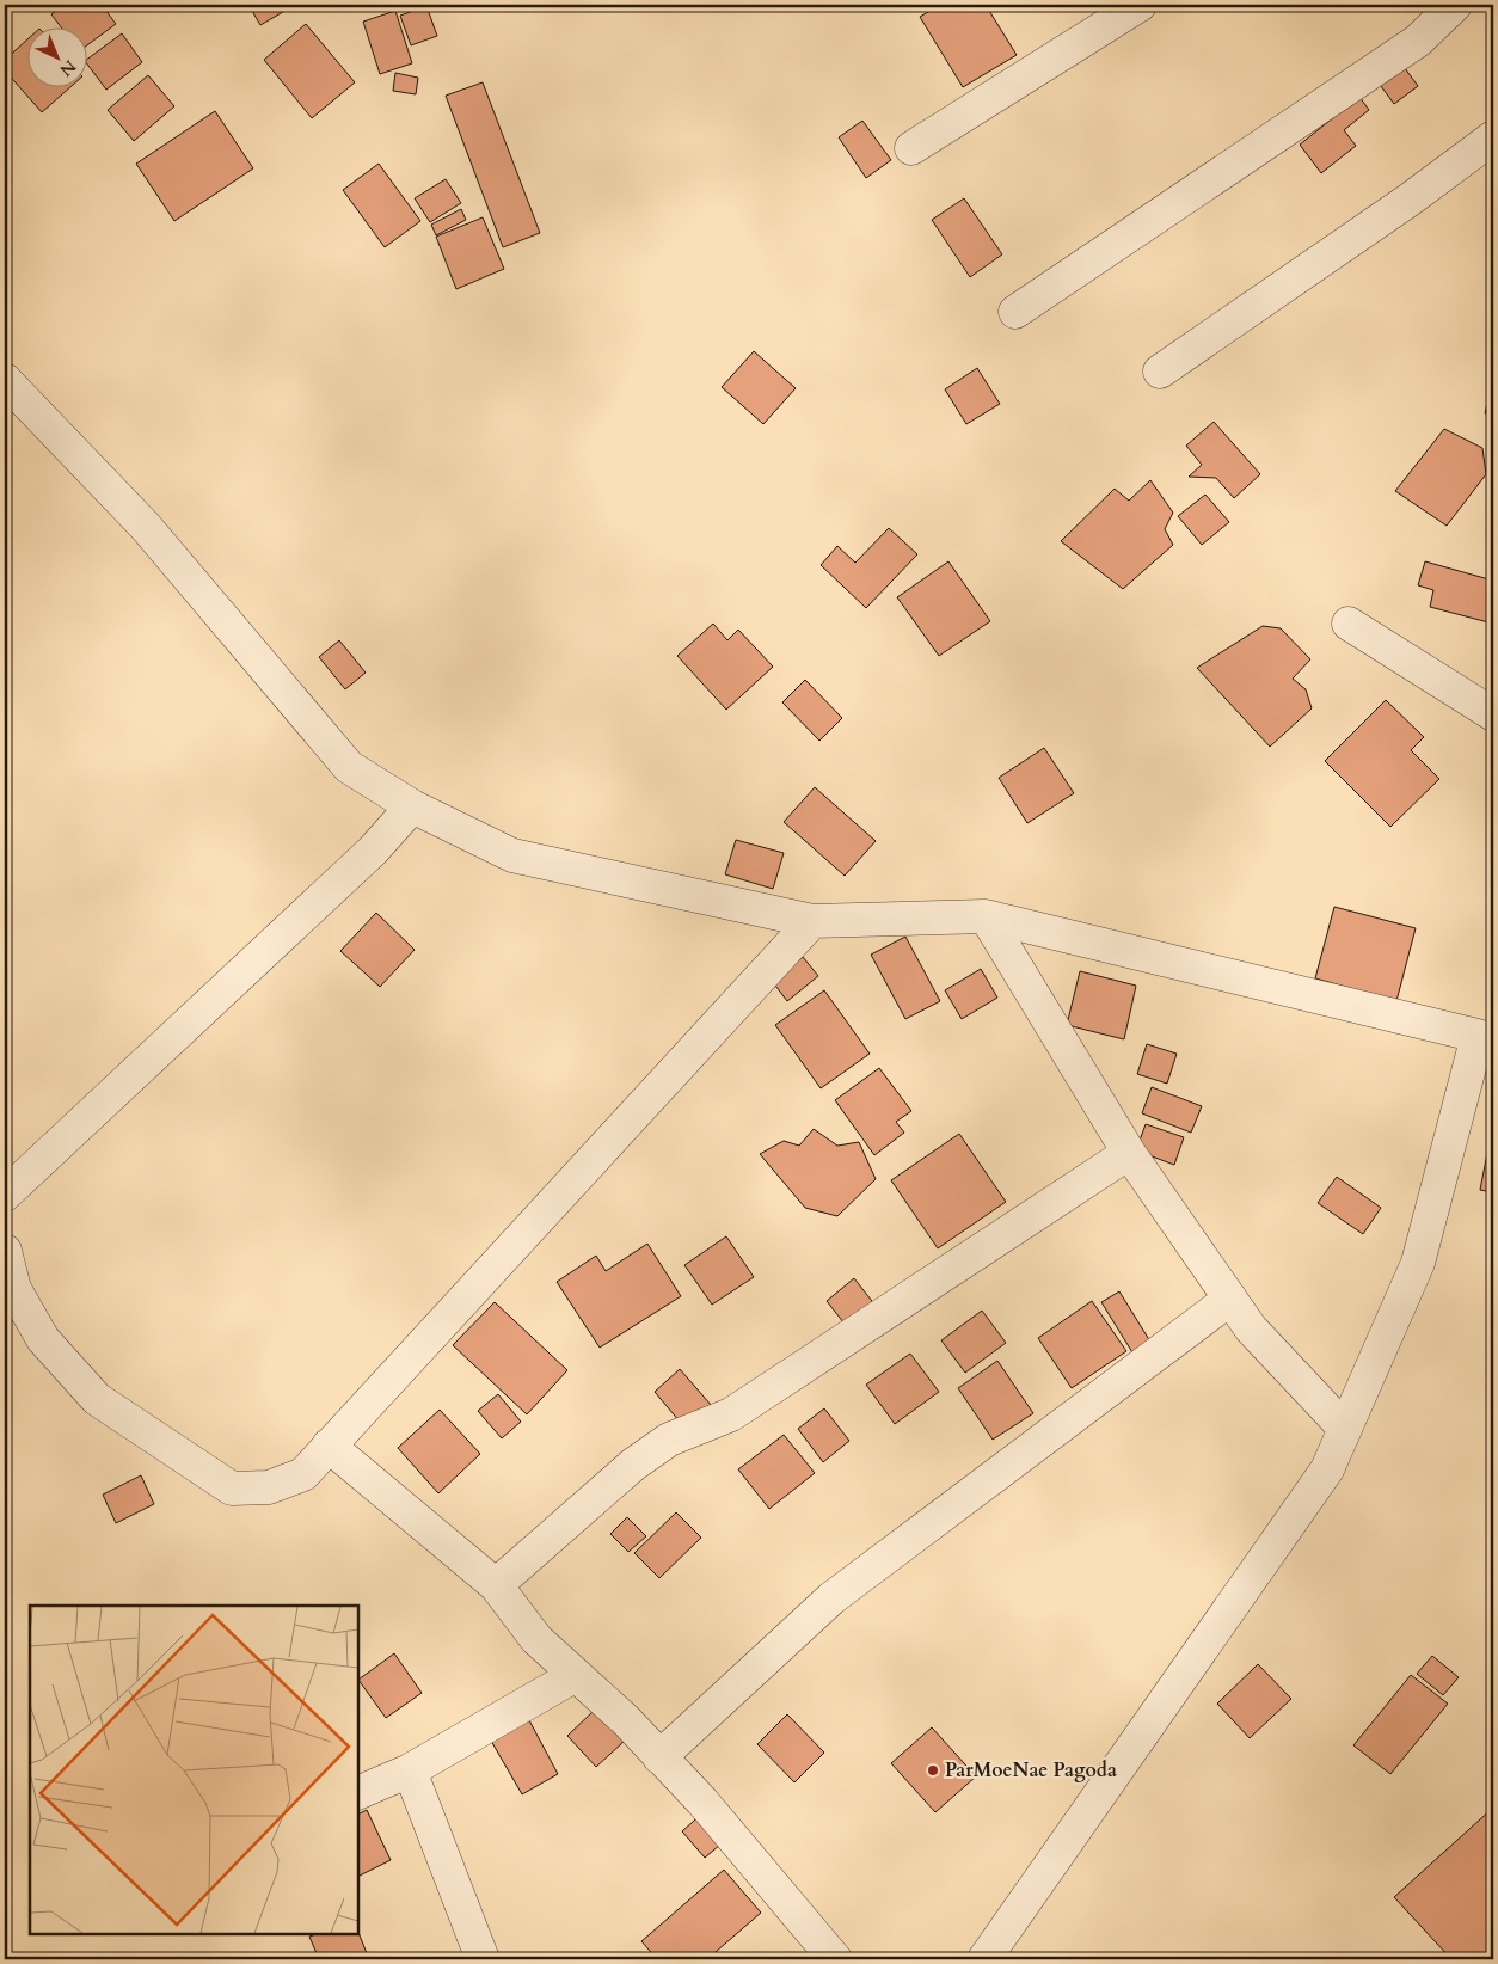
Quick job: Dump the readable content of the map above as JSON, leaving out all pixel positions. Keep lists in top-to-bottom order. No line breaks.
{"places":["ParMoeNae Pagoda"],"north":"bottom right"}
